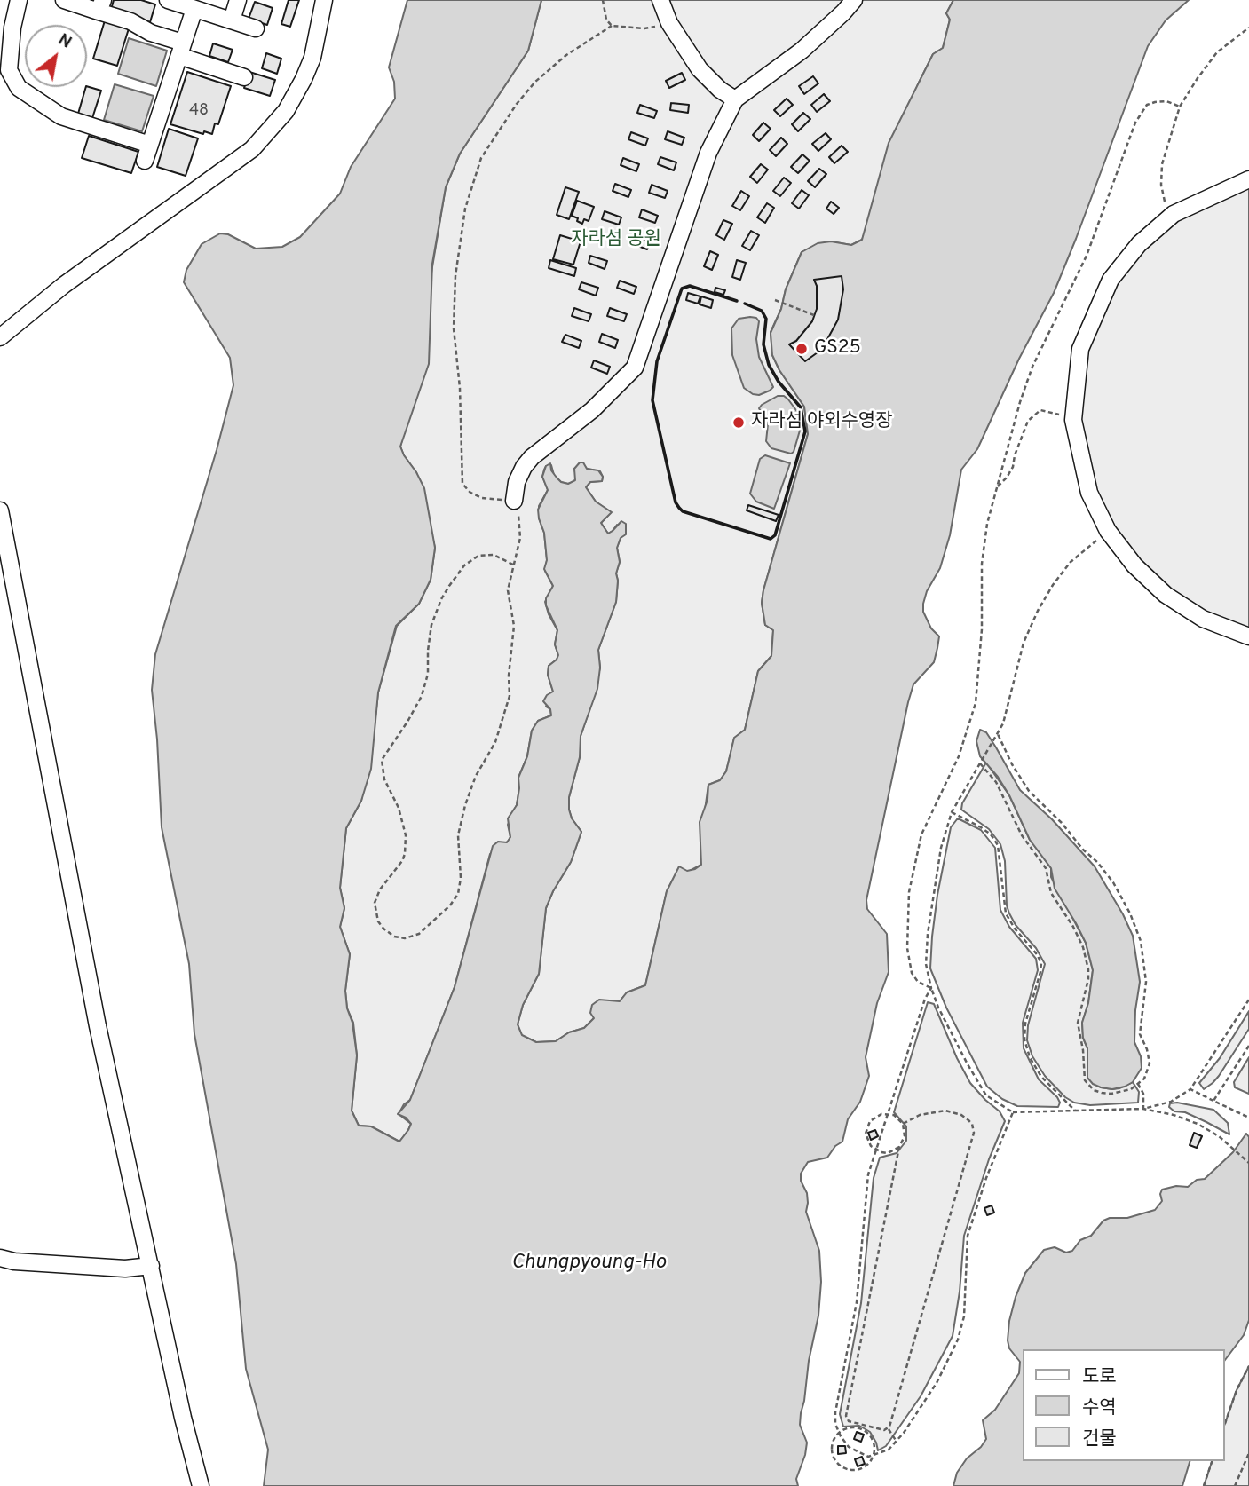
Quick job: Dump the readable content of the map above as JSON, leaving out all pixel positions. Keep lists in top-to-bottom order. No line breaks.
{"water":["Chungpyoung-Ho"],"parks":["자라섬 공원"],"places":["GS25","자라섬 야외수영장"],"house_numbers":["48"],"legend":["도로","수역","건물"],"north":"top right"}
